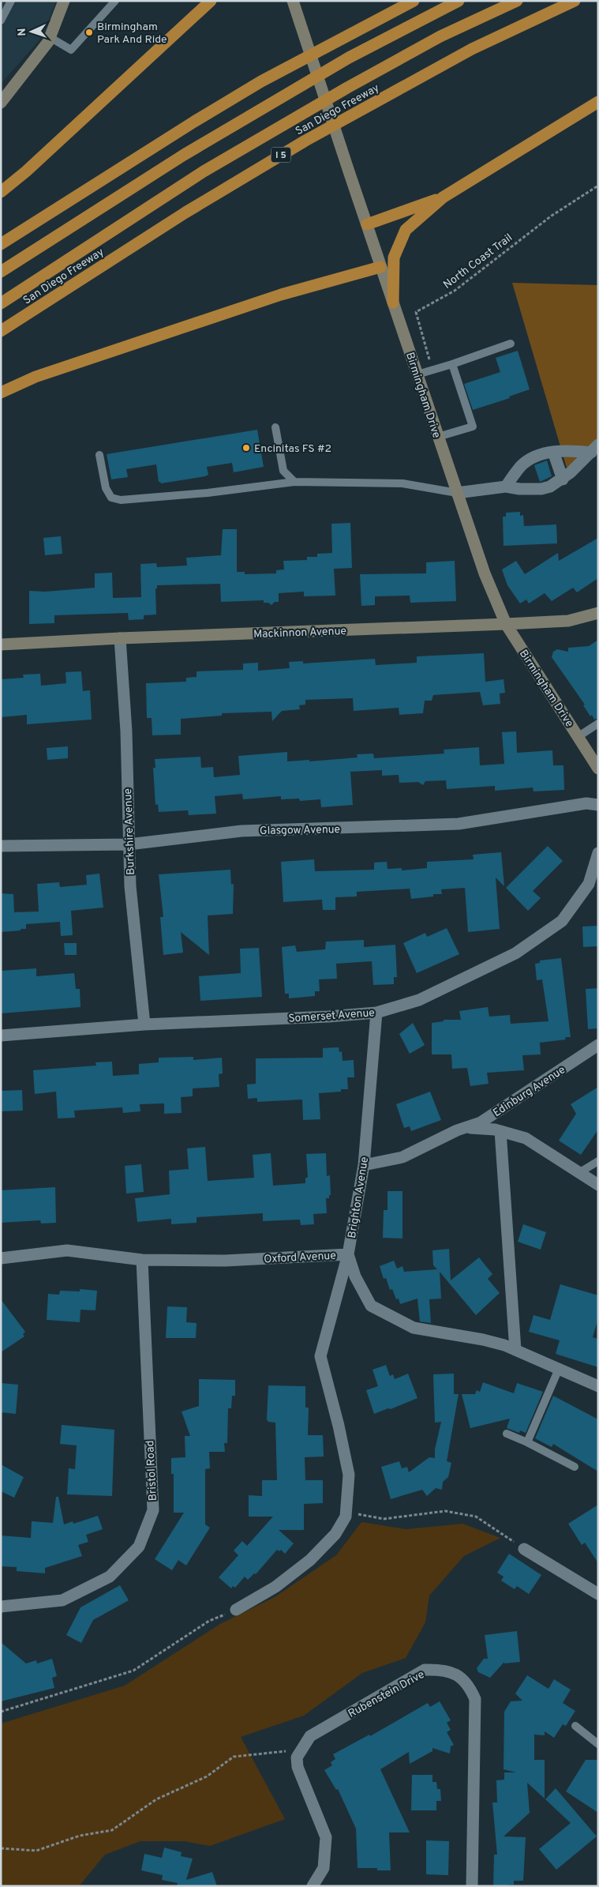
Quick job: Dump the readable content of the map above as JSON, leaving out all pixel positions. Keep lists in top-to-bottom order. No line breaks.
{"streets":{"highway":["San Diego Freeway","I 5"],"main road":["Birmingham Drive","Mackinnon Avenue"],"street":["Glasgow Avenue","Burkshire Avenue","Somerset Avenue","Edinburg Avenue","Brighton Avenue","Oxford Avenue","Bristol Road","Rubenstein Drive"],"path":["North Coast Trail"]},"crossings":[["Birmingham Drive","Mackinnon Avenue"],["Mackinnon Avenue","Burkshire Avenue"],["Glasgow Avenue","Burkshire Avenue"],["Burkshire Avenue","Somerset Avenue"],["Somerset Avenue","Brighton Avenue"],["Brighton Avenue","Oxford Avenue"],["Oxford Avenue","Bristol Road"]],"places":["Birmingham Park And Ride","Encinitas FS #2"],"north":"left"}
